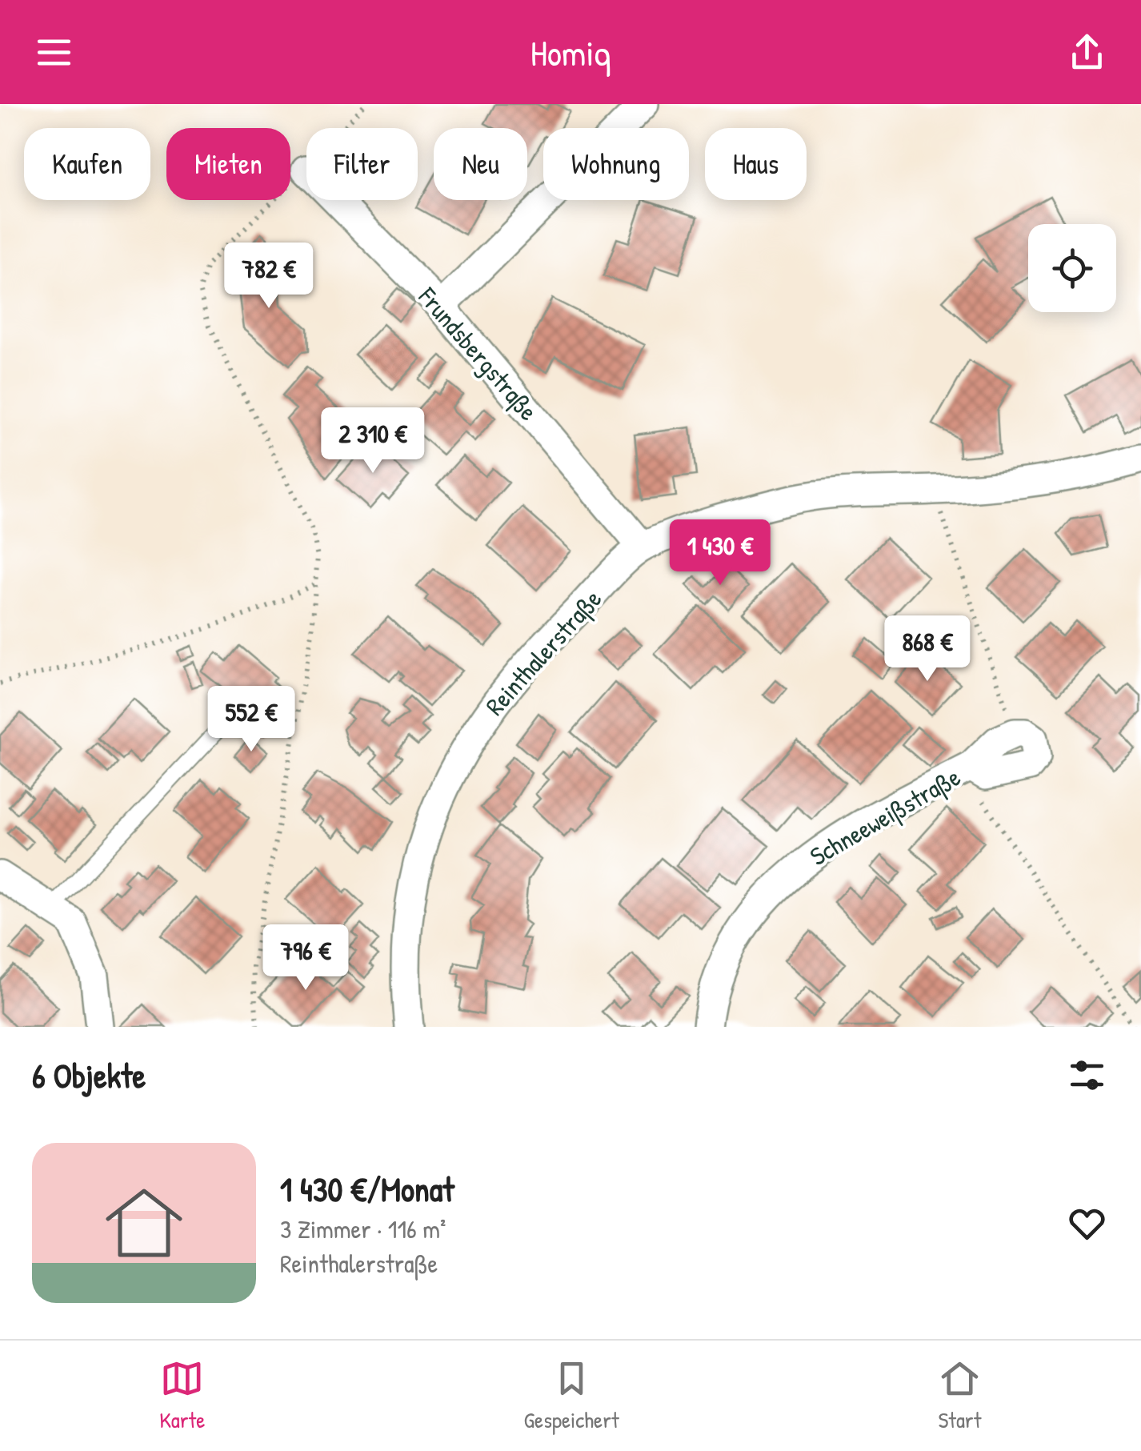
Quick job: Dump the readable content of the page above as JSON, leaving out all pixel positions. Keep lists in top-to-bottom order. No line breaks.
{"streets":{"street":["Frundsbergstraße","Reinthalerstraße","Schneeweißstraße"]},"crossings":[["Frundsbergstraße","Reinthalerstraße"]],"page":{"header":"Homiq","chip":["Kaufen","Mieten","Filter","Neu","Wohnung","Haus"],"price":["782 €","2 310 €","1 430 €","868 €","552 €","796 €"],"heading":"6 Objekte","list":[{"name":"1 430 €/Monat","note":"3 Zimmer · 116 m² · Reinthalerstraße"}],"tabs":["Karte","Gespeichert","Start"]}}
